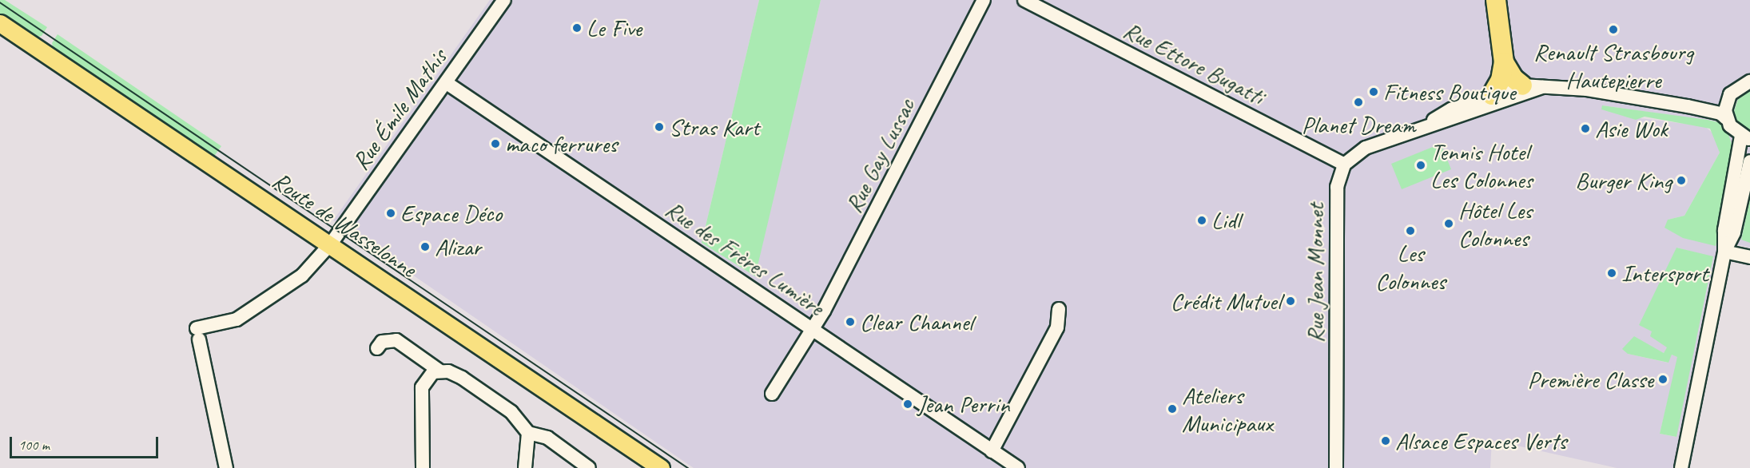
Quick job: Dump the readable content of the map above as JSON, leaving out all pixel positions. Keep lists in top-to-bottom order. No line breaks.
{"streets":{"main road":["Route de Wasselonne"],"street":["Rue Ettore Bugatti","Rue Émile Mathis","Rue Gay Lussac","Rue des Frères Lumière","Rue Jean Monnet"]},"crossings":[["Rue Ettore Bugatti","Rue Jean Monnet"],["Rue Émile Mathis","Route de Wasselonne"],["Rue Émile Mathis","Rue des Frères Lumière"],["Rue Gay Lussac","Rue des Frères Lumière"]],"places":["Le Five","Renault Strasbourg Hautepierre","Fitness Boutique","Planet Dream","Stras Kart","Asie Wok","maco ferrures","Tennis Hotel Les Colonnes","Burger King","Espace Déco","Lidl","Hôtel Les Colonnes","Les Colonnes","Alizar","Intersport","Crédit Mutuel","Clear Channel","Première Classe","Jean Perrin","Ateliers Municipaux","Alsace Espaces Verts"],"scale_bar":"100 m"}
